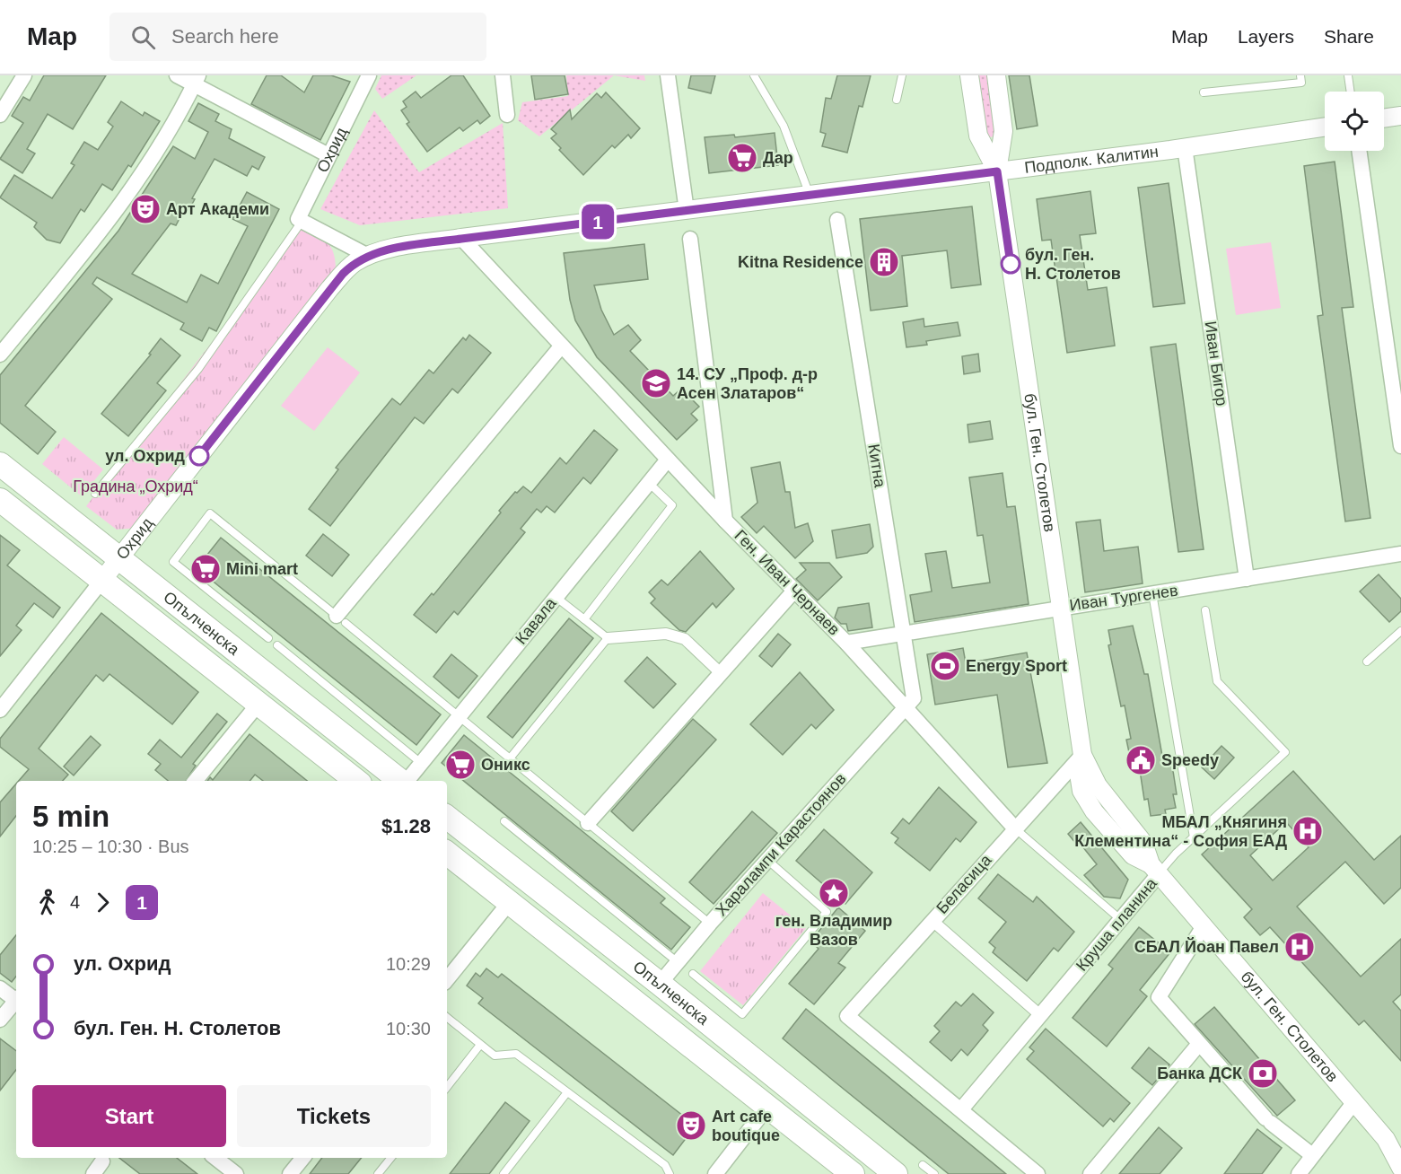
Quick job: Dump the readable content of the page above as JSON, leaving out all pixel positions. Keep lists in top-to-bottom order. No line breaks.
{"streets":{"main road":["Опълченска"],"street":["Охрид","Подполк. Калитин","Иван Бигор","бул. Ген. Столетов","Китна","Ген. Иван Чернаев","Иван Тургенев","Кавала","Харалампи Карастоянов","Беласица","Круша планина"]},"crossings":[["Охрид","Подполк. Калитин"],["Охрид","Опълченска"],["Подполк. Калитин","Иван Бигор"],["Подполк. Калитин","бул. Ген. Столетов"],["Подполк. Калитин","Ген. Иван Чернаев"],["Иван Бигор","Иван Тургенев"],["бул. Ген. Столетов","Иван Тургенев"],["бул. Ген. Столетов","Беласица"],["бул. Ген. Столетов","Круша планина"],["Китна","Ген. Иван Чернаев"],["Китна","Иван Тургенев"],["Китна","Харалампи Карастоянов"],["Ген. Иван Чернаев","Иван Тургенев"],["Ген. Иван Чернаев","Кавала"],["Ген. Иван Чернаев","Харалампи Карастоянов"],["Ген. Иван Чернаев","Беласица"],["Ген. Иван Чернаев","Круша планина"],["Опълченска","Харалампи Карастоянов"],["Беласица","Круша планина"]],"parks":["Градина „Охрид“"],"places":{"supermarket":["Дар","Mini mart","Оникс"],"theatre":["Арт Академи","Art cafe boutique"],"building":["Kitna Residence"],"other":["бул. Ген. Н. Столетов","ул. Охрид"],"school or university":["14. СУ „Проф. д-р Асен Златаров“"],"sports":["Energy Sport"],"public building":["Speedy"],"hospital":["МБАЛ „Княгиня Клементина“ - София ЕАД","СБАЛ Йоан Павел"],"place":["ген. Владимир Вазов"],"bank":["Банка ДСК"]},"lines":["bus line 1"],"page":{"header":"Map","search":"Search here","nav":["Map","Layers","Share"],"on_map":"1","heading":["5 min","10:25 – 10:30 · Bus","$1.28"],"legs":["4","1"],"list":[{"name":"ул. Охрид","value":"10:29"},{"name":"бул. Ген. Н. Столетов","value":"10:30"}],"buttons":["Start","Tickets"]}}
